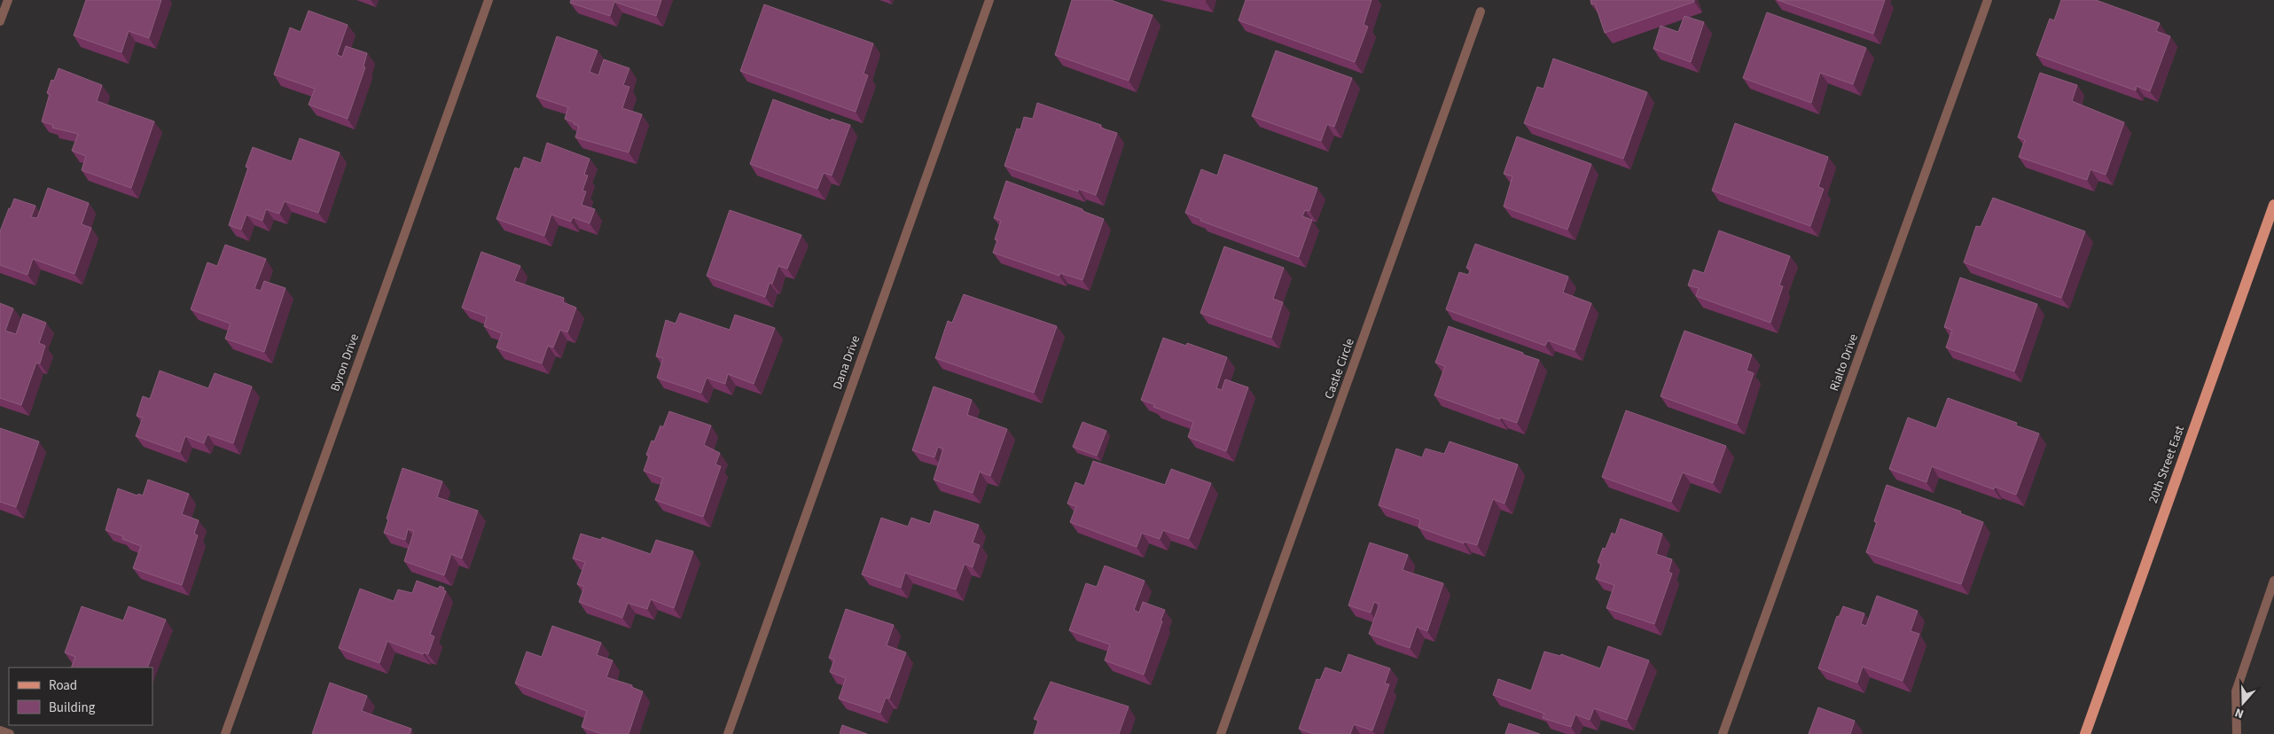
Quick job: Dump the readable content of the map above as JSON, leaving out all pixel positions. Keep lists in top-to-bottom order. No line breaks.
{"streets":{"main road":["20th Street East"],"street":["Byron Drive","Dana Drive","Rialto Drive","Castle Circle"]},"legend":["Road","Building"],"north":"bottom"}
